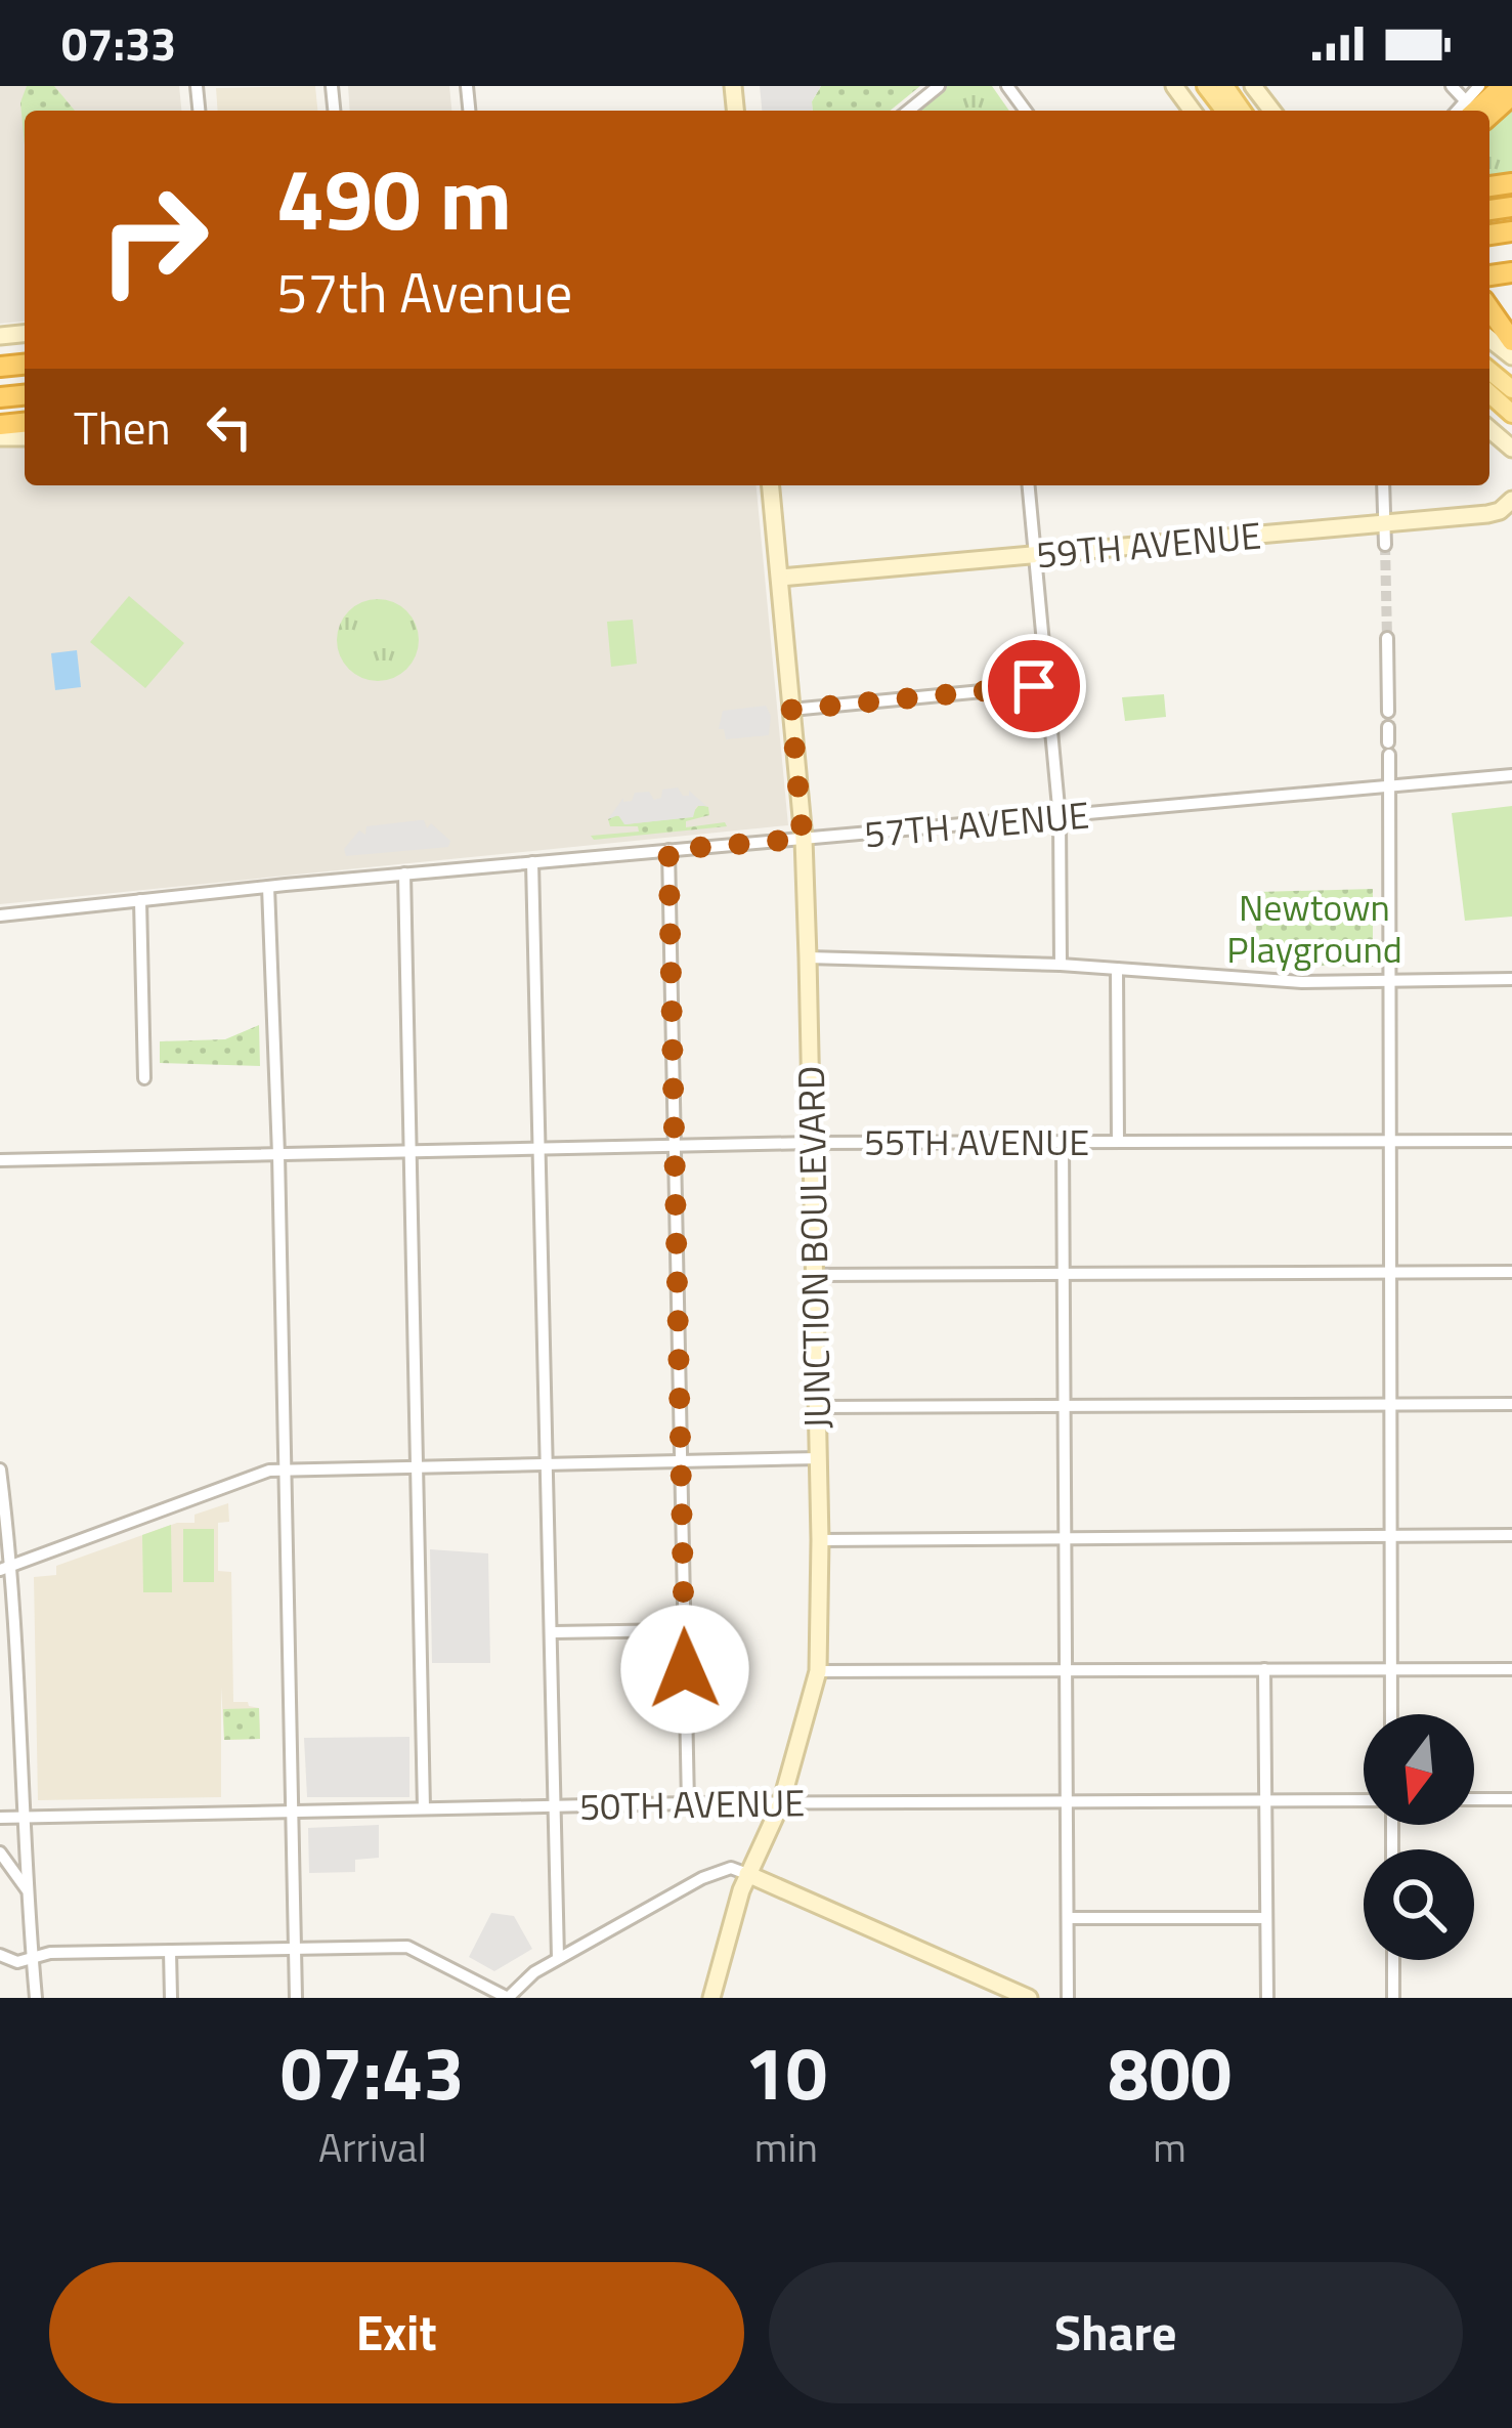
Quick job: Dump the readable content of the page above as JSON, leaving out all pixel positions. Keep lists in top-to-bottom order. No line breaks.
{"streets":{"main road":["59TH AVENUE","JUNCTION BOULEVARD"],"street":["57TH AVENUE","55TH AVENUE","50TH AVENUE"]},"crossings":[["59TH AVENUE","JUNCTION BOULEVARD"],["57TH AVENUE","JUNCTION BOULEVARD"],["55TH AVENUE","JUNCTION BOULEVARD"],["JUNCTION BOULEVARD","50TH AVENUE"]],"parks":["Newtown Playground"],"north":"bottom","page":{"status":"07:33","turn":["490 m","57th Avenue"],"then":"Then","eta":["07:43","Arrival","10","min","800","m"],"buttons":["Exit","Share"]}}
